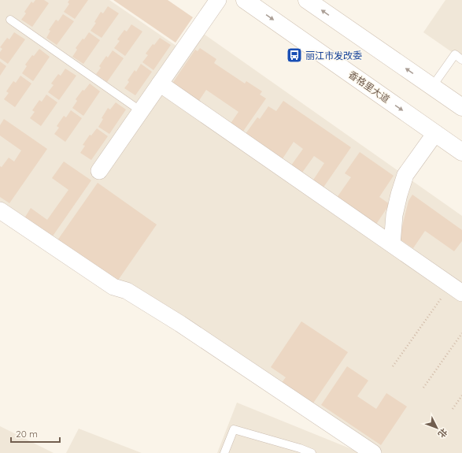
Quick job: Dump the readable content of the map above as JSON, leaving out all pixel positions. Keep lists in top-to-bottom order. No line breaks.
{"streets":{"main road":["香格里大道"]},"places":{"bus stop":["丽江市发改委"]},"scale_bar":"20 m","north":"bottom right"}
